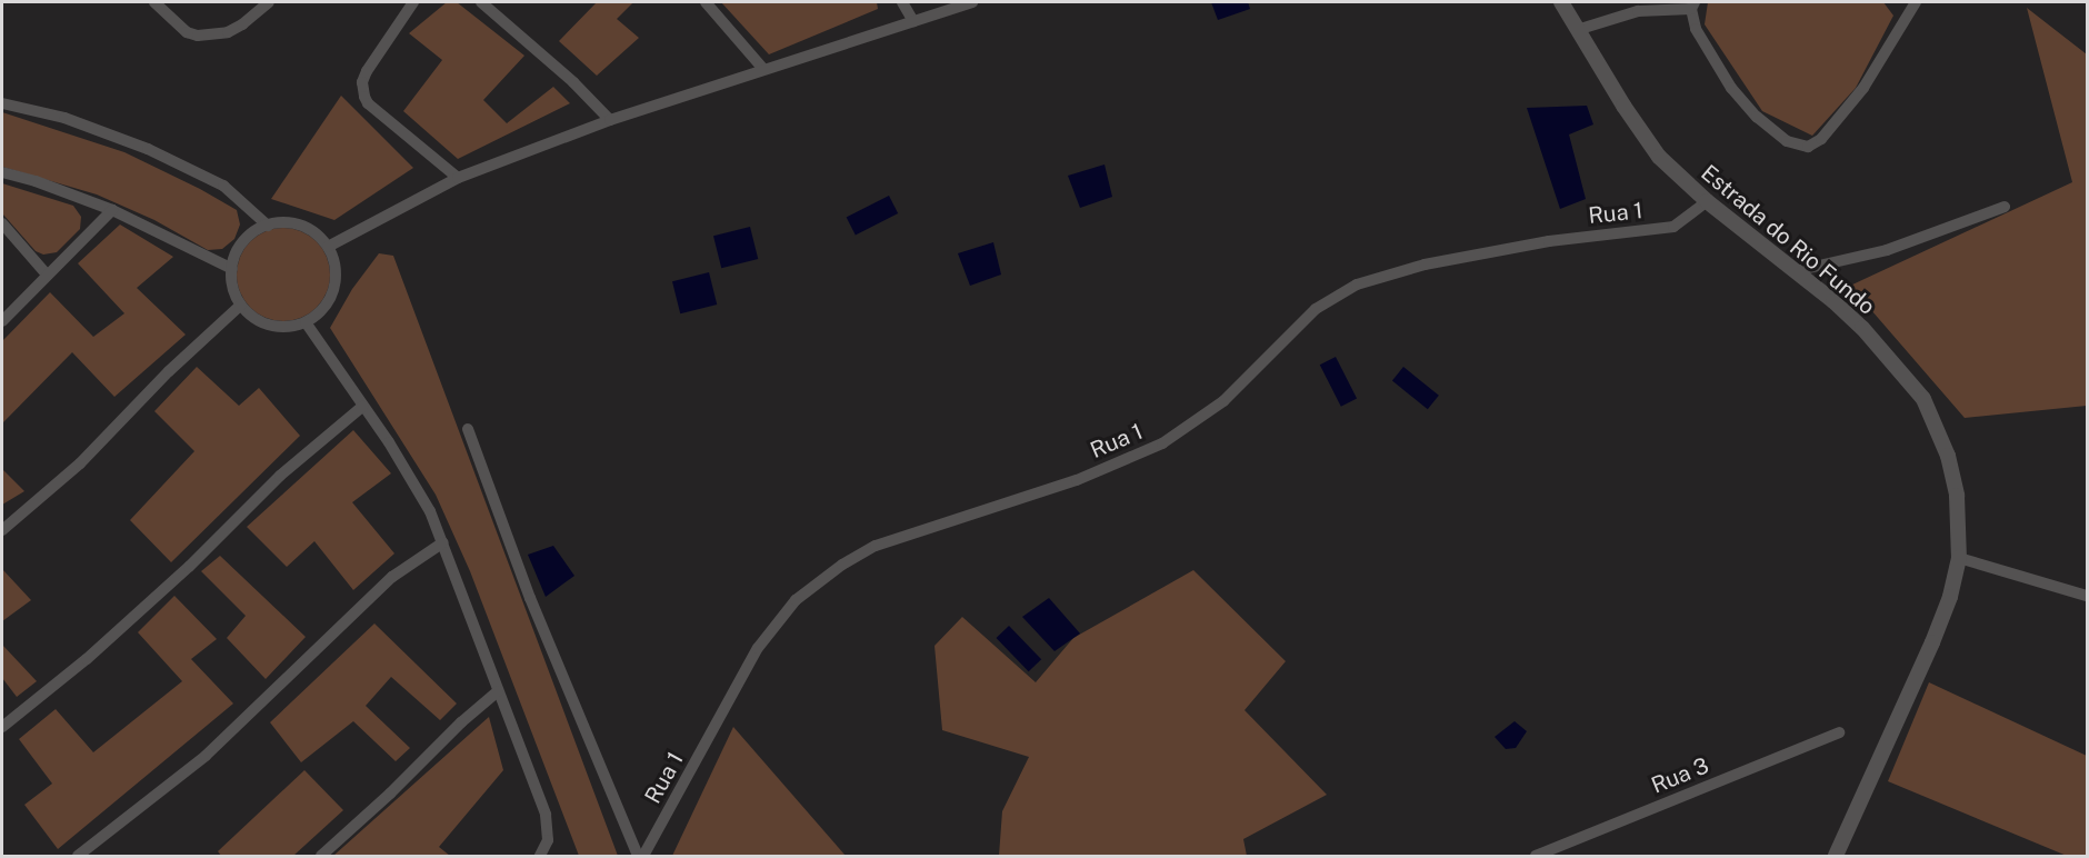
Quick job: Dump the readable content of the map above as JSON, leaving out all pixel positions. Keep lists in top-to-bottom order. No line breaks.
{"streets":{"street":["Rua 1","Estrada do Rio Fundo","Rua 3"]},"crossings":[["Rua 1","Estrada do Rio Fundo"]]}
